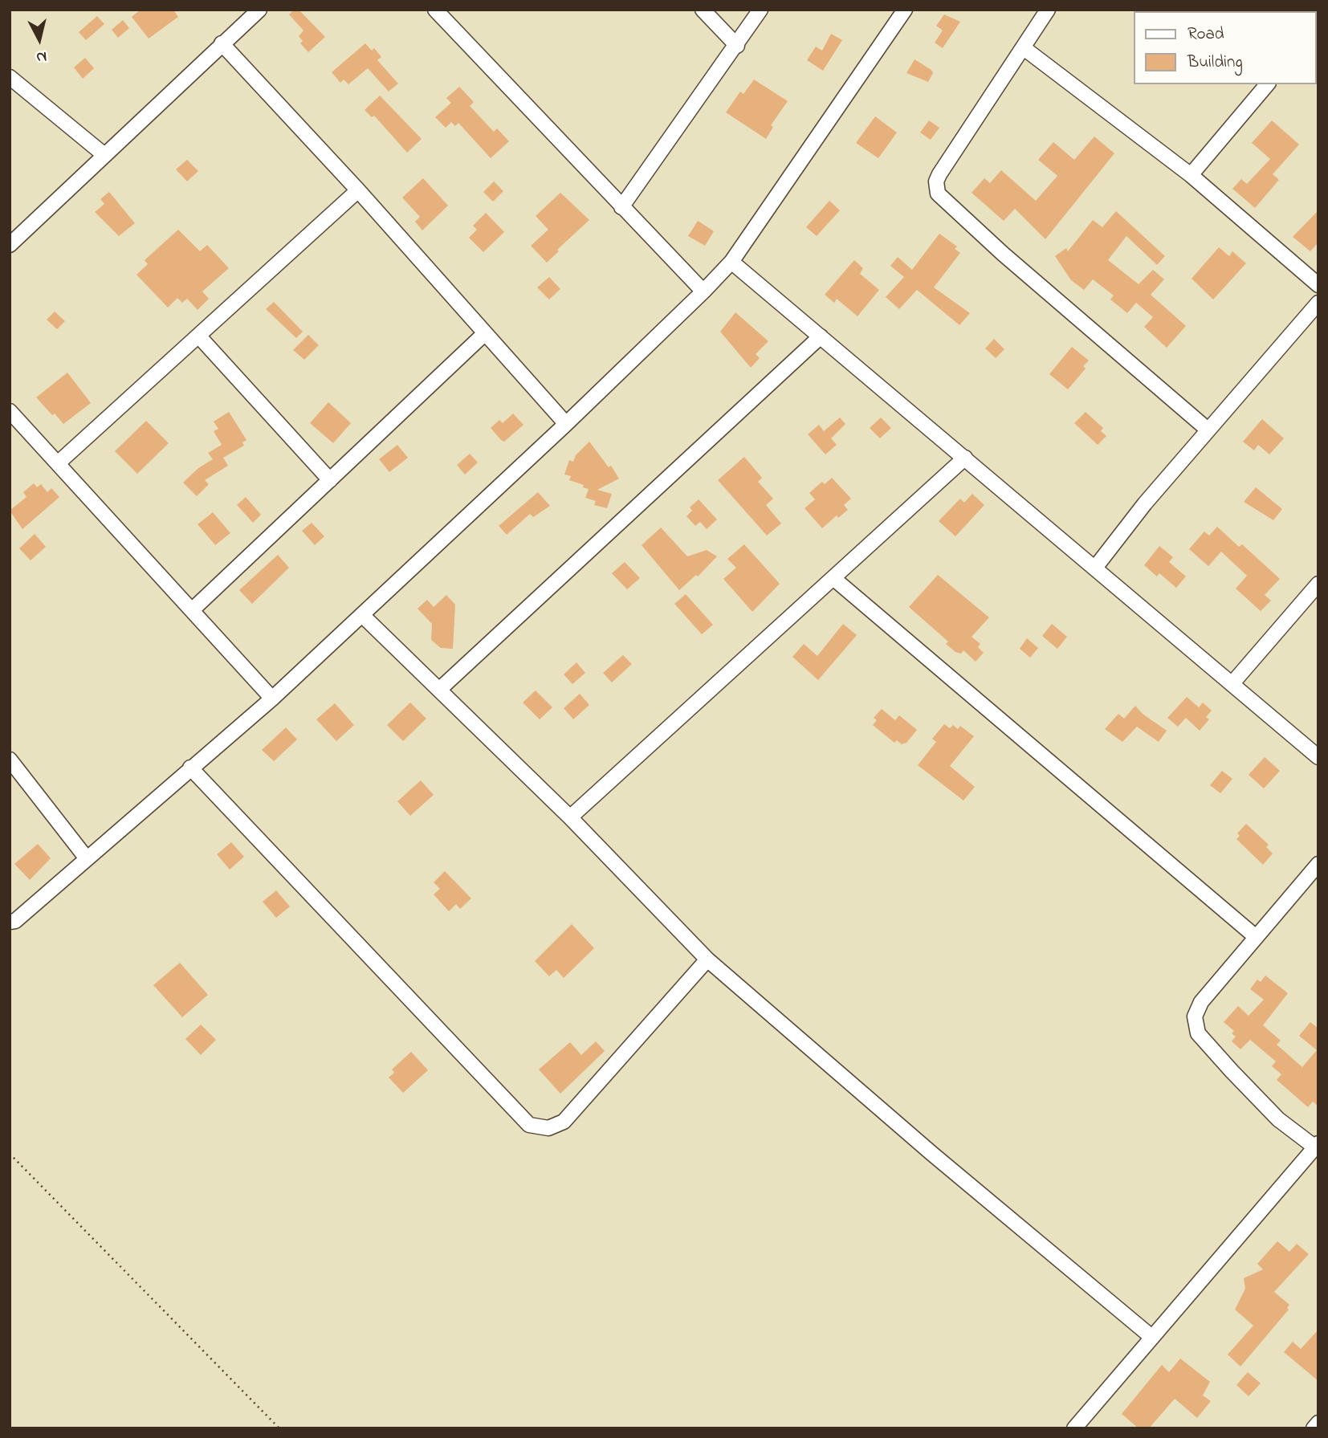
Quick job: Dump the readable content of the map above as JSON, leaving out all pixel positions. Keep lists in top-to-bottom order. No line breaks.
{"legend":["Road","Building"],"north":"bottom"}
